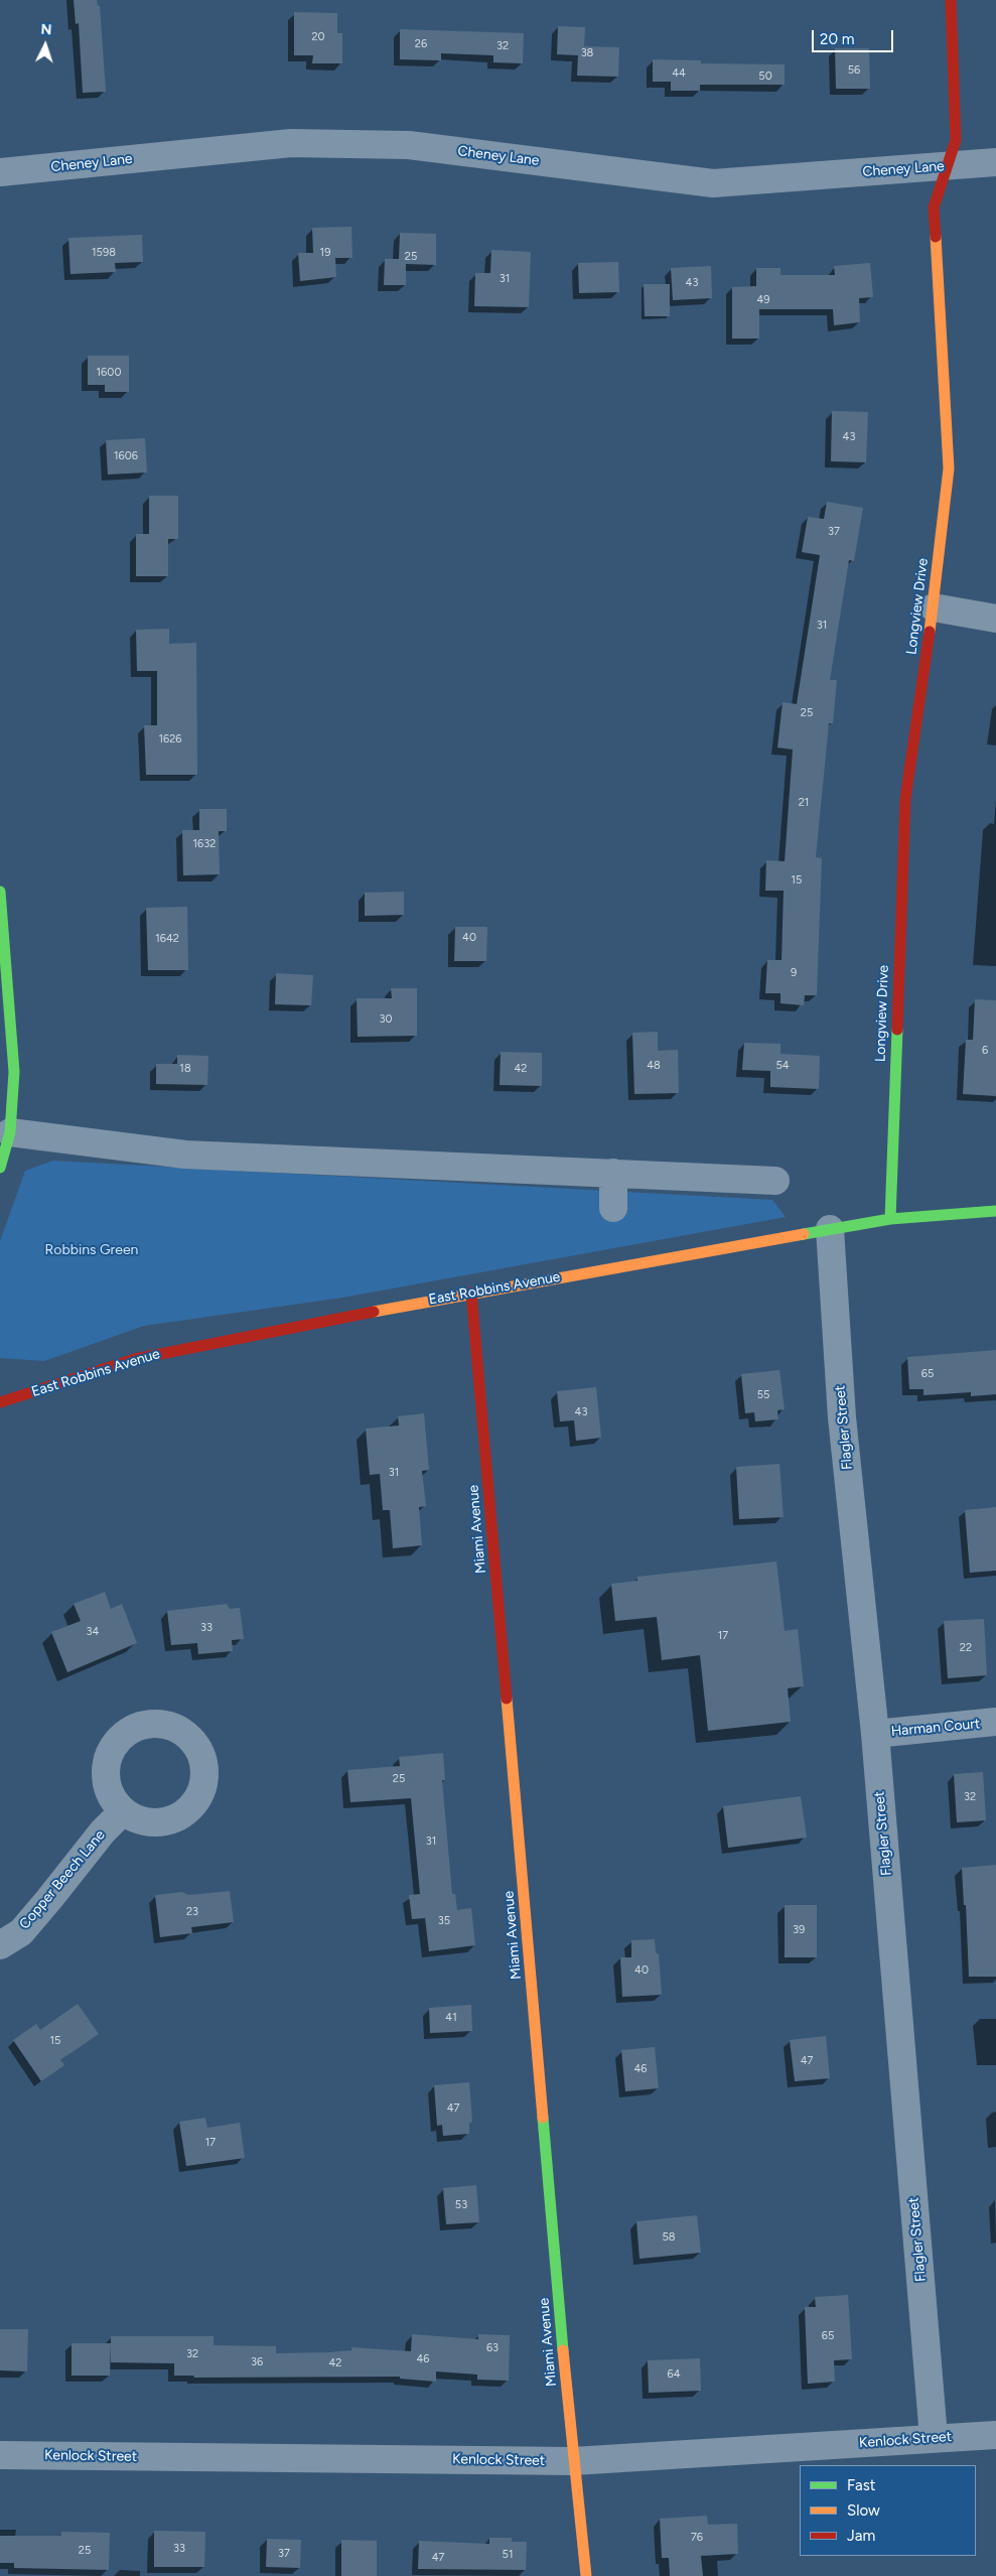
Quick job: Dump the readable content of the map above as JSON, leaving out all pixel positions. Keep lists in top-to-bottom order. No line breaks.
{"streets":{"street":["Cheney Lane","Longview Drive","East Robbins Avenue","Flagler Street","Miami Avenue","Harman Court","Copper Beech Lane","Kenlock Street"]},"crossings":[["Cheney Lane","Longview Drive"],["Longview Drive","East Robbins Avenue"],["East Robbins Avenue","Flagler Street"],["East Robbins Avenue","Miami Avenue"],["Flagler Street","Harman Court"],["Flagler Street","Kenlock Street"],["Miami Avenue","Kenlock Street"]],"parks":["Robbins Green"],"house_numbers":["20","26","32","38","56","44","50","1598","19","25","31","43","49","1600","43","1606","37","31","25","1626","21","1632","15","40","1642","9","30","6","48","54","18","42","65","55","43","31","33","34","17","22","25","32","31","23","35","39","40","41","15","47","46","47","17","53","58","65","63","32","46","36","42","64","76","33","25","37","51","47"],"legend":["Fast","Slow","Jam"],"scale_bar":"20 m","north":"top"}
